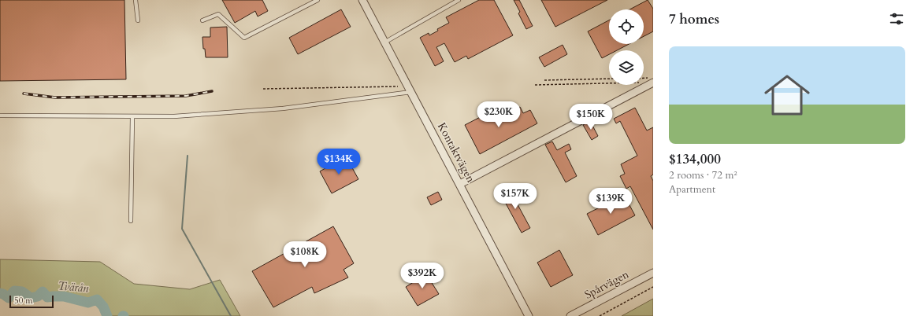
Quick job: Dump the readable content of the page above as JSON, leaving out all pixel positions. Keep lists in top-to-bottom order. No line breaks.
{"streets":{"street":["Kontaktvägen","Spårvägen"]},"water":["Tvärån"],"scale_bar":"50 m","page":{"heading":"7 homes","list":[{"name":"$134,000","note":"2 rooms · 72 m² · Apartment"}],"price":["$230K","$150K","$134K","$157K","$139K","$108K","$392K"],"scale":"50 m"}}
